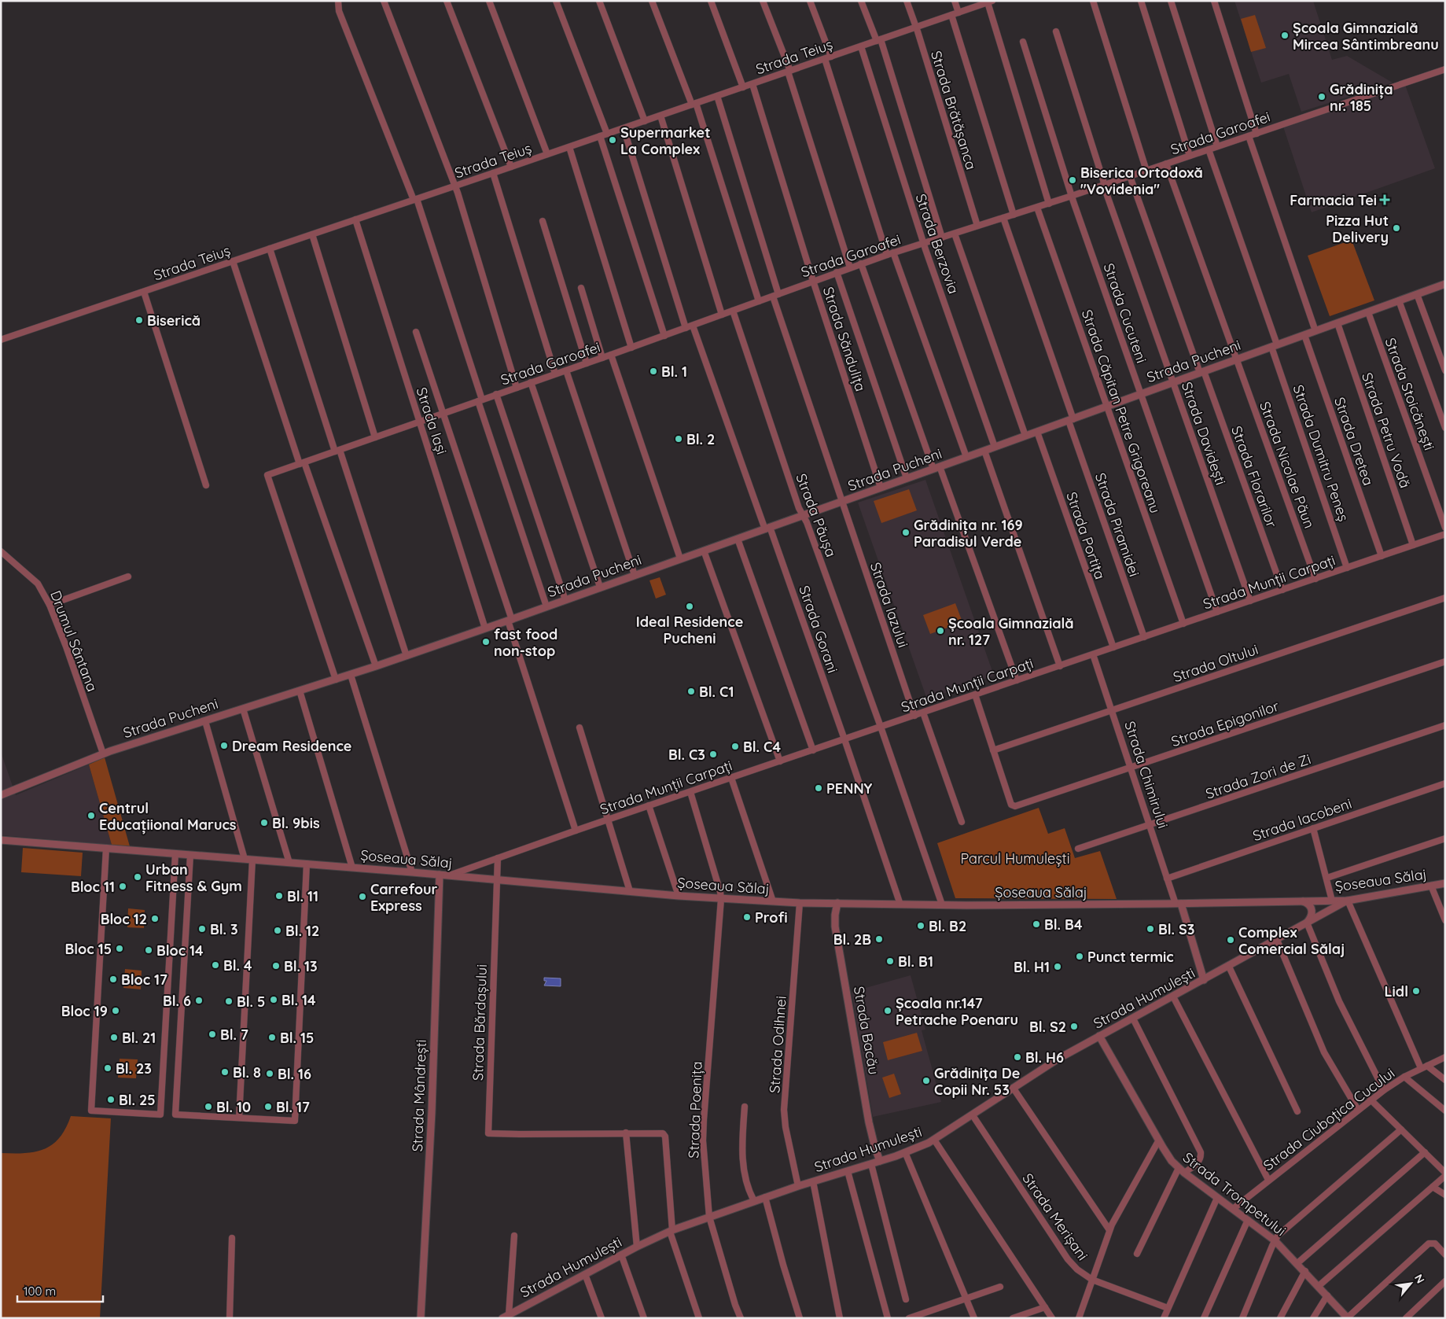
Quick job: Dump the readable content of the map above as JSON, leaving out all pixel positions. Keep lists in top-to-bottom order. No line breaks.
{"streets":{"street":["Strada Teiuș","Strada Brătășanca","Strada Garoafei","Strada Berzovia","Strada Cucuteni","Strada Săndulița","Strada Pucheni","Strada Stoicănești","Strada Căpitan Petre Grigoreanu","Strada Iași","Strada Petru Vodă","Strada Davidești","Strada Dretea","Strada Dumitru Peneș","Strada Nicolae Păun","Strada Florarilor","Strada Păușa","Strada Piramidei","Strada Portița","Strada Munții Carpați","Strada Iazului","Strada Gorani","Drumul Sântana","Strada Oltului","Strada Epigonilor","Strada Chimirului","Strada Zori de Zi","Strada Iacobeni","Șoseaua Sălaj","Strada Humulești","Strada Bărdașului","Strada Bacău","Strada Odihnei","Strada Mândrești","Strada Poenița","Strada Ciuboțica Cucului","Strada Trompetului","Strada Merișani"]},"crossings":[["Strada Teiuș","Strada Brătășanca"],["Strada Teiuș","Strada Berzovia"],["Strada Teiuș","Strada Săndulița"],["Strada Teiuș","Strada Iași"],["Strada Teiuș","Strada Iazului"],["Strada Brătășanca","Strada Garoafei"],["Strada Garoafei","Strada Berzovia"],["Strada Garoafei","Strada Cucuteni"],["Strada Garoafei","Strada Săndulița"],["Strada Garoafei","Strada Pucheni"],["Strada Garoafei","Strada Căpitan Petre Grigoreanu"],["Strada Garoafei","Strada Iași"],["Strada Garoafei","Strada Davidești"],["Strada Garoafei","Strada Dumitru Peneș"],["Strada Garoafei","Strada Nicolae Păun"],["Strada Garoafei","Strada Florarilor"],["Strada Garoafei","Strada Păușa"],["Strada Garoafei","Strada Piramidei"],["Strada Garoafei","Strada Iazului"],["Strada Garoafei","Strada Gorani"],["Strada Berzovia","Strada Pucheni"],["Strada Cucuteni","Strada Pucheni"],["Strada Cucuteni","Strada Munții Carpați"],["Strada Săndulița","Strada Pucheni"],["Strada Pucheni","Strada Stoicănești"],["Strada Pucheni","Strada Căpitan Petre Grigoreanu"],["Strada Pucheni","Strada Iași"],["Strada Pucheni","Strada Petru Vodă"],["Strada Pucheni","Strada Davidești"],["Strada Pucheni","Strada Dretea"],["Strada Pucheni","Strada Dumitru Peneș"],["Strada Pucheni","Strada Nicolae Păun"],["Strada Pucheni","Strada Florarilor"],["Strada Pucheni","Strada Păușa"],["Strada Pucheni","Strada Piramidei"],["Strada Pucheni","Strada Portița"],["Strada Pucheni","Strada Iazului"],["Strada Pucheni","Strada Gorani"],["Strada Pucheni","Drumul Sântana"],["Strada Căpitan Petre Grigoreanu","Strada Munții Carpați"],["Strada Petru Vodă","Strada Munții Carpați"],["Strada Davidești","Strada Munții Carpați"],["Strada Dretea","Strada Munții Carpați"],["Strada Dumitru Peneș","Strada Munții Carpați"],["Strada Nicolae Păun","Strada Munții Carpați"],["Strada Florarilor","Strada Munții Carpați"],["Strada Păușa","Strada Munții Carpați"],["Strada Păușa","Șoseaua Sălaj"],["Strada Piramidei","Strada Munții Carpați"],["Strada Portița","Strada Munții Carpați"],["Strada Munții Carpați","Strada Iazului"],["Strada Munții Carpați","Strada Gorani"],["Strada Munții Carpați","Strada Chimirului"],["Strada Munții Carpați","Șoseaua Sălaj"],["Strada Munții Carpați","Strada Poenița"],["Strada Gorani","Șoseaua Sălaj"],["Strada Oltului","Strada Epigonilor"],["Strada Oltului","Strada Chimirului"],["Strada Epigonilor","Strada Chimirului"],["Strada Chimirului","Strada Zori de Zi"],["Strada Chimirului","Strada Iacobeni"],["Strada Chimirului","Șoseaua Sălaj"],["Strada Chimirului","Strada Humulești"],["Șoseaua Sălaj","Strada Humulești"],["Șoseaua Sălaj","Strada Bărdașului"],["Șoseaua Sălaj","Strada Bacău"],["Șoseaua Sălaj","Strada Odihnei"],["Șoseaua Sălaj","Strada Mândrești"],["Șoseaua Sălaj","Strada Poenița"],["Strada Humulești","Strada Bacău"],["Strada Humulești","Strada Odihnei"],["Strada Humulești","Strada Poenița"],["Strada Humulești","Strada Trompetului"],["Strada Humulești","Strada Merișani"],["Strada Ciuboțica Cucului","Strada Trompetului"]],"parks":["Parcul Humulești"],"places":{"other":["Școala Gimnazială Mircea Sântimbreanu","Grădinița nr. 185","Supermarket La Complex","Biserica Ortodoxă \"Vovidenia\"","Pizza Hut Delivery","Biserică","Bl. 1","Bl. 2","Grădinița nr. 169 Paradisul Verde","Ideal Residence Pucheni","Școala Gimnazială nr. 127","fast food non-stop","Bl. C1","Dream Residence","Bl. C4","Bl. C3","PENNY","Centrul Educațiional Marucs","Bl. 9bis","Urban Fitness & Gym","Bloc 11","Bl. 11","Carrefour Express","Profi","Bloc 12","Bl. B4","Bl. B2","Bl. 3","Bl. S3","Bl. 12","Bl. 2B","Complex Comercial Sălaj","Bloc 15","Bloc 14","Punct termic","Bl. B1","Bl. 4","Bl. 13","Bl. H1","Bloc 17","Lidl","Bl. 14","Bl. 6","Bl. 5","Bloc 19","Școala nr.147 Petrache Poenaru","Bl. S2","Bl. 7","Bl. 21","Bl. 15","Bl. H6","Bl. 23","Bl. 8","Bl. 16","Grădiniţa De Copii Nr. 53","Bl. 25","Bl. 10","Bl. 17"],"health":["Farmacia Tei"]},"scale_bar":"100 m","north":"top right"}
